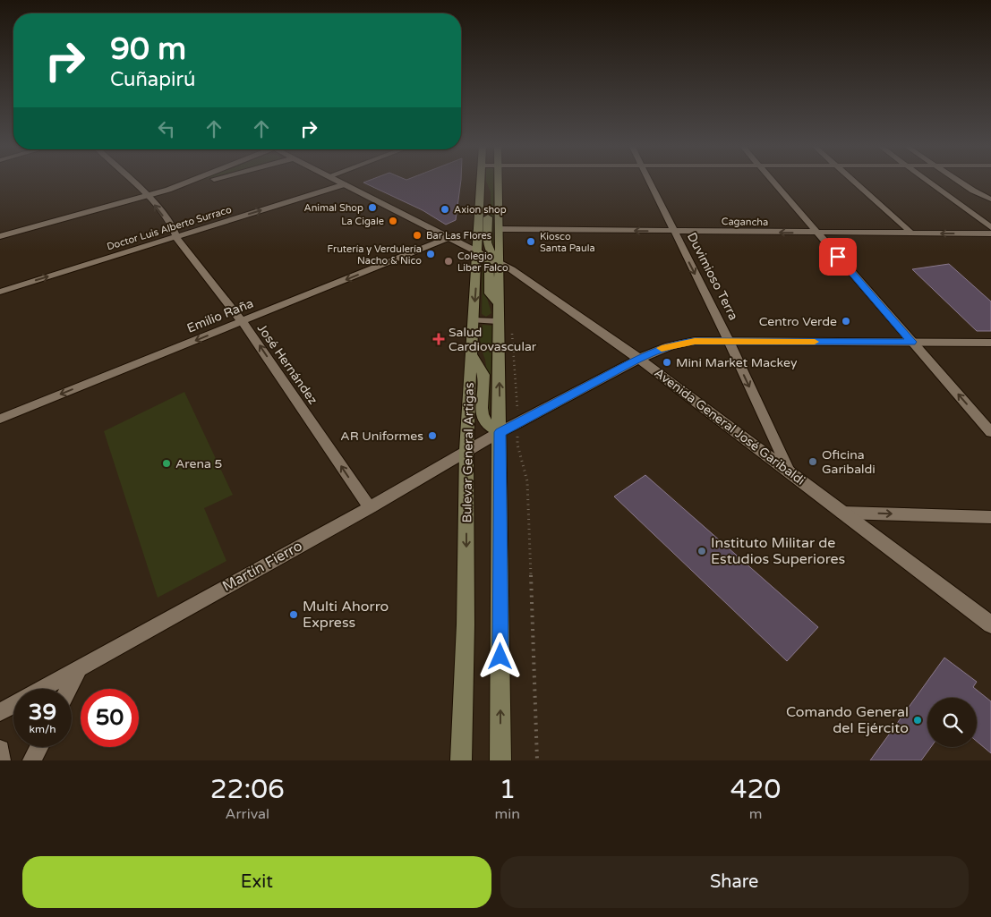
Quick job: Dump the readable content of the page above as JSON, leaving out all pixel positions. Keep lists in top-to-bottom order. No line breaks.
{"streets":{"main road":["Bulevar General Artigas"],"street":["Cagancha","Doctor Luis Alberto Surraco","Duvimioso Terra","Emilio Raña","José Hernández","Avenida General José Garibaldi","Martín Fierro"]},"crossings":[["Cagancha","Duvimioso Terra"],["Doctor Luis Alberto Surraco","José Hernández"],["Doctor Luis Alberto Surraco","Avenida General José Garibaldi"],["Duvimioso Terra","Avenida General José Garibaldi"],["Emilio Raña","José Hernández"],["Emilio Raña","Avenida General José Garibaldi"],["José Hernández","Martín Fierro"],["Avenida General José Garibaldi","Bulevar General Artigas"],["Bulevar General Artigas","Martín Fierro"]],"one_way":["Cagancha","Duvimioso Terra","Emilio Raña","José Hernández"],"places":{"other":["Animal Shop","Axion shop","La Cigale","Bar Las Flores","Kiosco Santa Paula","Frutería y Verdulería Nacho & Nico","Colegio Liber Falco","Centro Verde","Mini Market Mackey","AR Uniformes","Oficina Garibaldi","Arena 5","Instituto Militar de Estudios Superiores","Multi Ahorro Express","Comando General del Ejército"],"health":["Salud Cardiovascular"]},"page":{"turn":["90 m","Cuñapirú"],"speed":"39 km/h","limit":"50","eta":["22:06","Arrival","1","min","420","m"],"buttons":["Exit","Share"]}}
